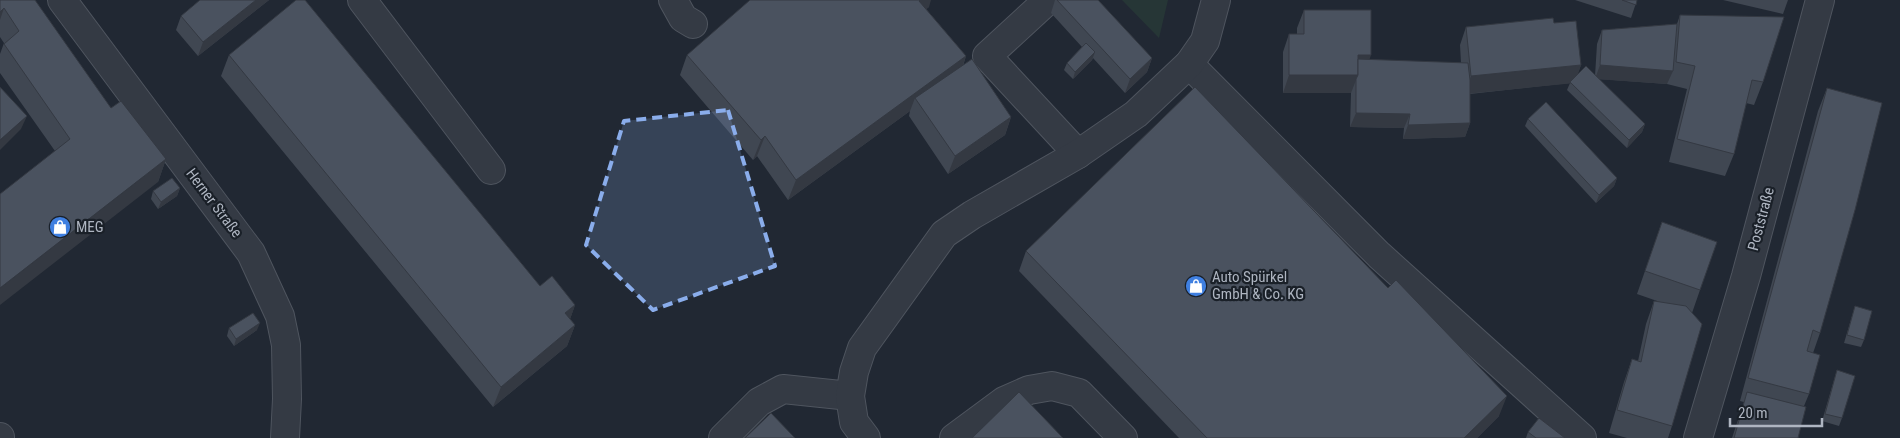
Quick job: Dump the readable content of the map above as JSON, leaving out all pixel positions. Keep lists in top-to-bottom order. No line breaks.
{"streets":{"street":["Herner Straße","Poststraße"]},"places":{"shop":["MEG","Auto Spürkel GmbH & Co. KG"]},"scale_bar":"20 m"}
